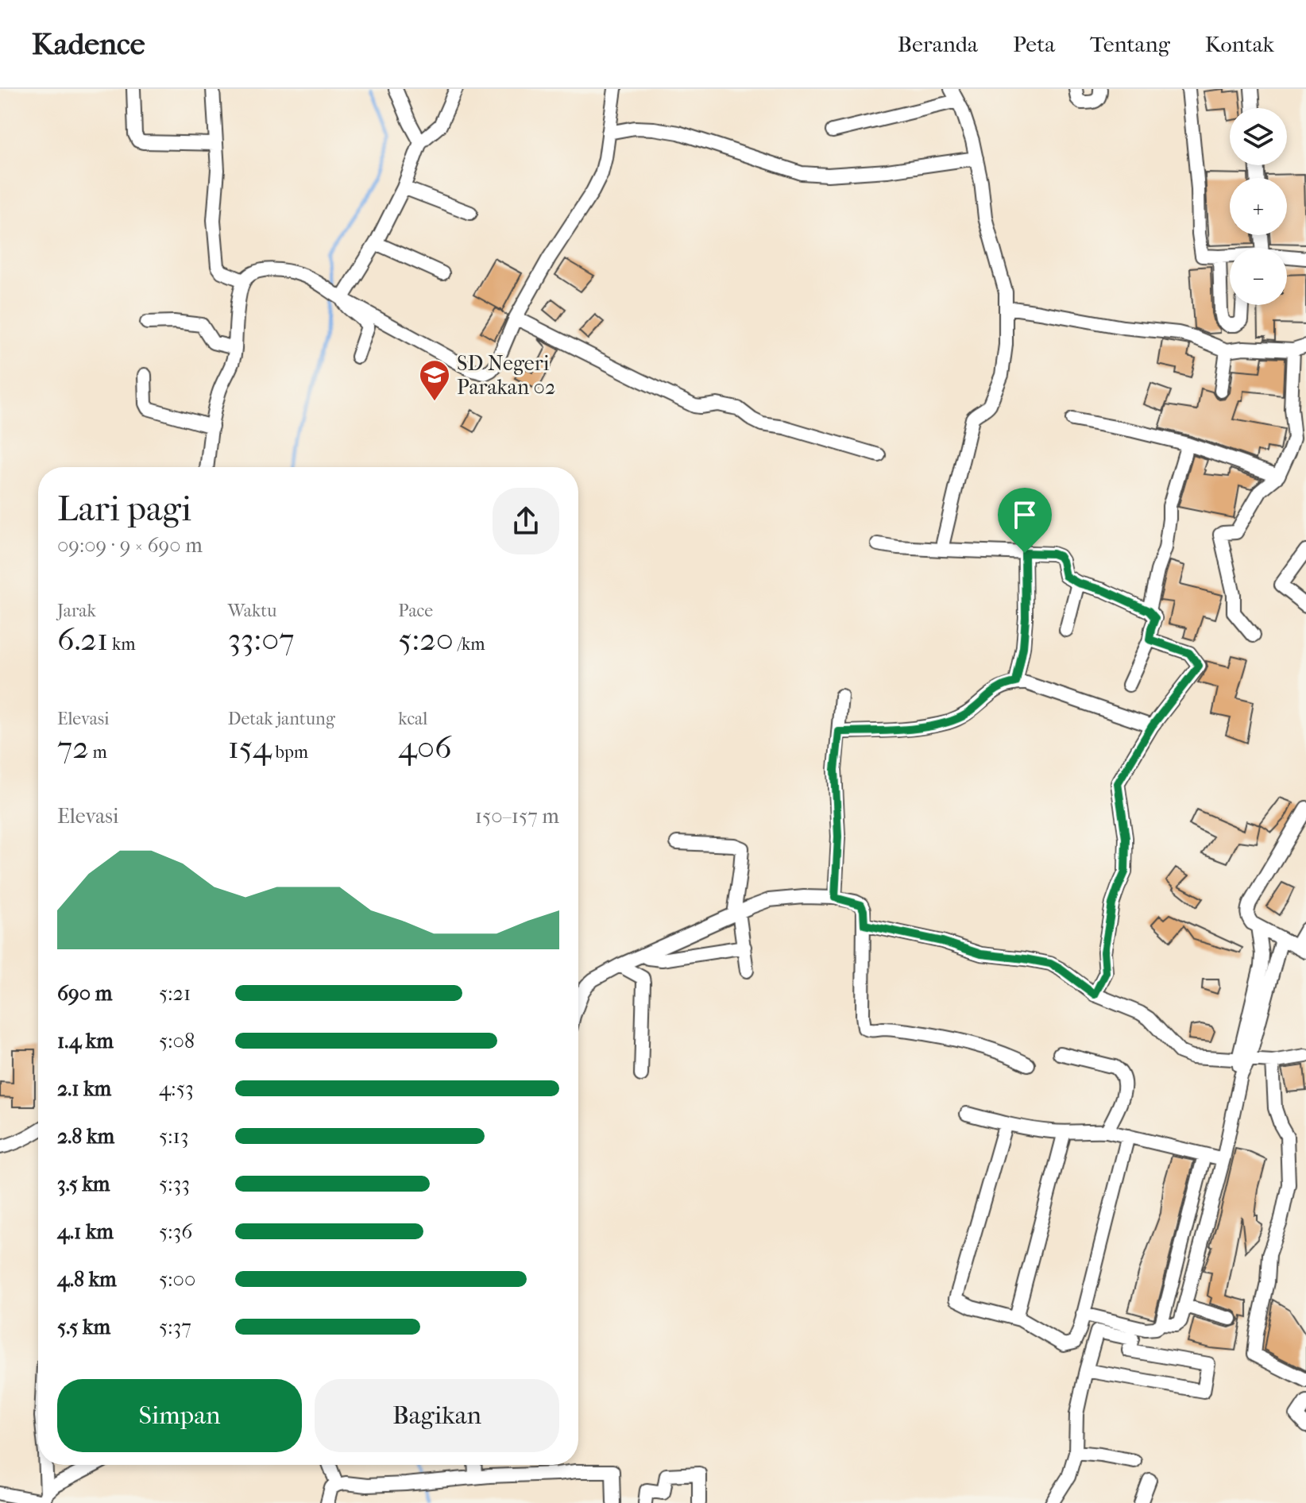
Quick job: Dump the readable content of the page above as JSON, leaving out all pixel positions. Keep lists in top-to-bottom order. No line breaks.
{"places":{"school or university":["SD Negeri Parakan 02"]},"page":{"header":"Kadence","nav":["Beranda","Peta","Tentang","Kontak"],"map_buttons":["+","−"],"heading":["Lari pagi","09:09 · 9 × 690 m"],"stats":[["Jarak","6.21 km"],["Waktu","33:07"],["Pace","5:20 /km"],["Elevasi","72 m"],["Detak jantung","154 bpm"],["kcal","406"]],"chart":["Elevasi","150–157 m"],"list":[{"name":"690 m","note":"5:21"},{"name":"1.4 km","note":"5:08"},{"name":"2.1 km","note":"4:53"},{"name":"2.8 km","note":"5:13"},{"name":"3.5 km","note":"5:33"},{"name":"4.1 km","note":"5:36"},{"name":"4.8 km","note":"5:00"},{"name":"5.5 km","note":"5:37"}],"buttons":["Simpan","Bagikan"]}}
